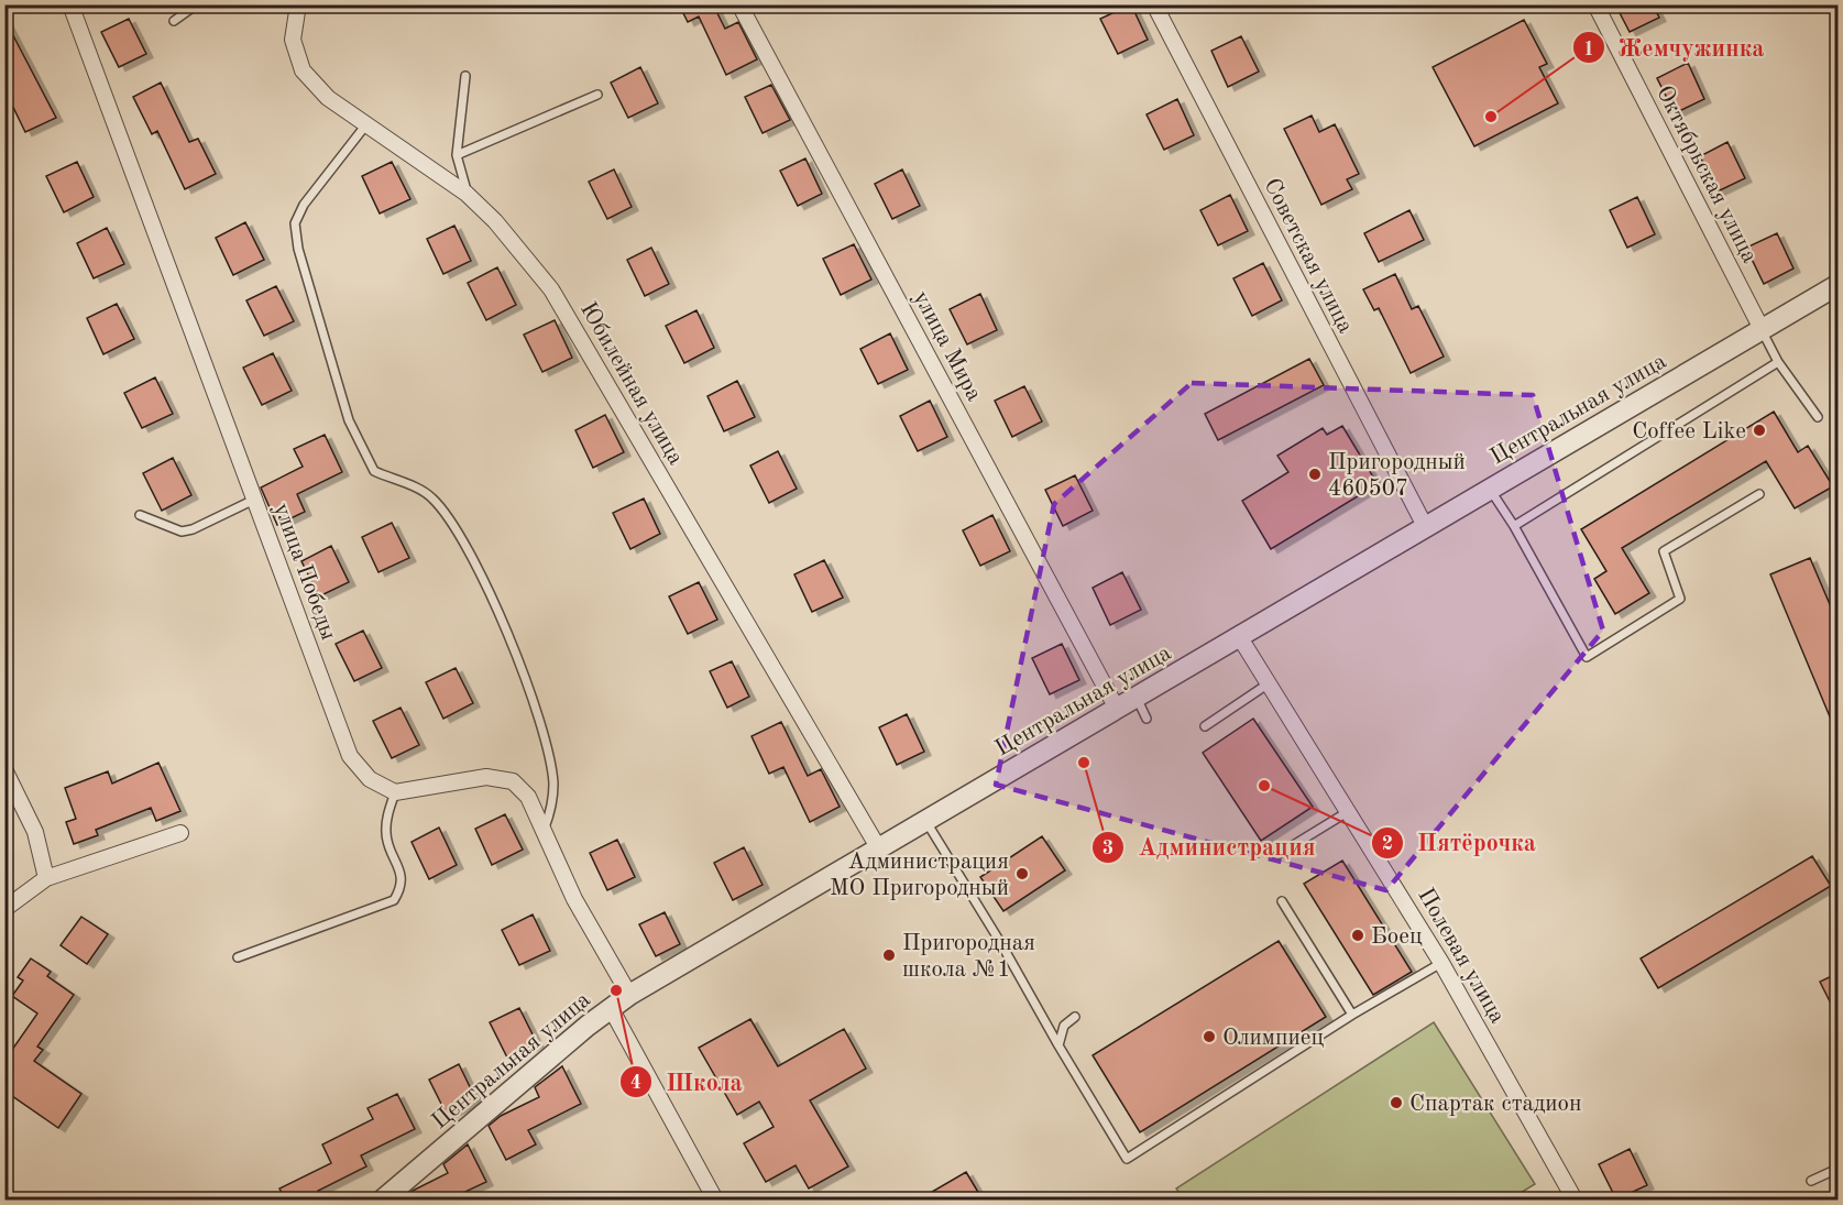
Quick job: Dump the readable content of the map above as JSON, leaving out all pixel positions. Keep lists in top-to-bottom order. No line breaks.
{"streets":{"street":["Октябрьская улица","Советская улица","улица Мира","Юбилейная улица","Центральная улица","улица Победы","Полевая улица"]},"crossings":[["Октябрьская улица","Центральная улица"],["Советская улица","Центральная улица"],["улица Мира","Центральная улица"],["Юбилейная улица","Центральная улица"],["Центральная улица","Полевая улица"]],"places":["Жемчужинка","Coffee Like","Пригородный 460507","Администрация","Пятёрочка","Администрация МО Пригородный","Боец","Пригородная школа №1","Школа","Олимпиец","Спартак стадион"]}
